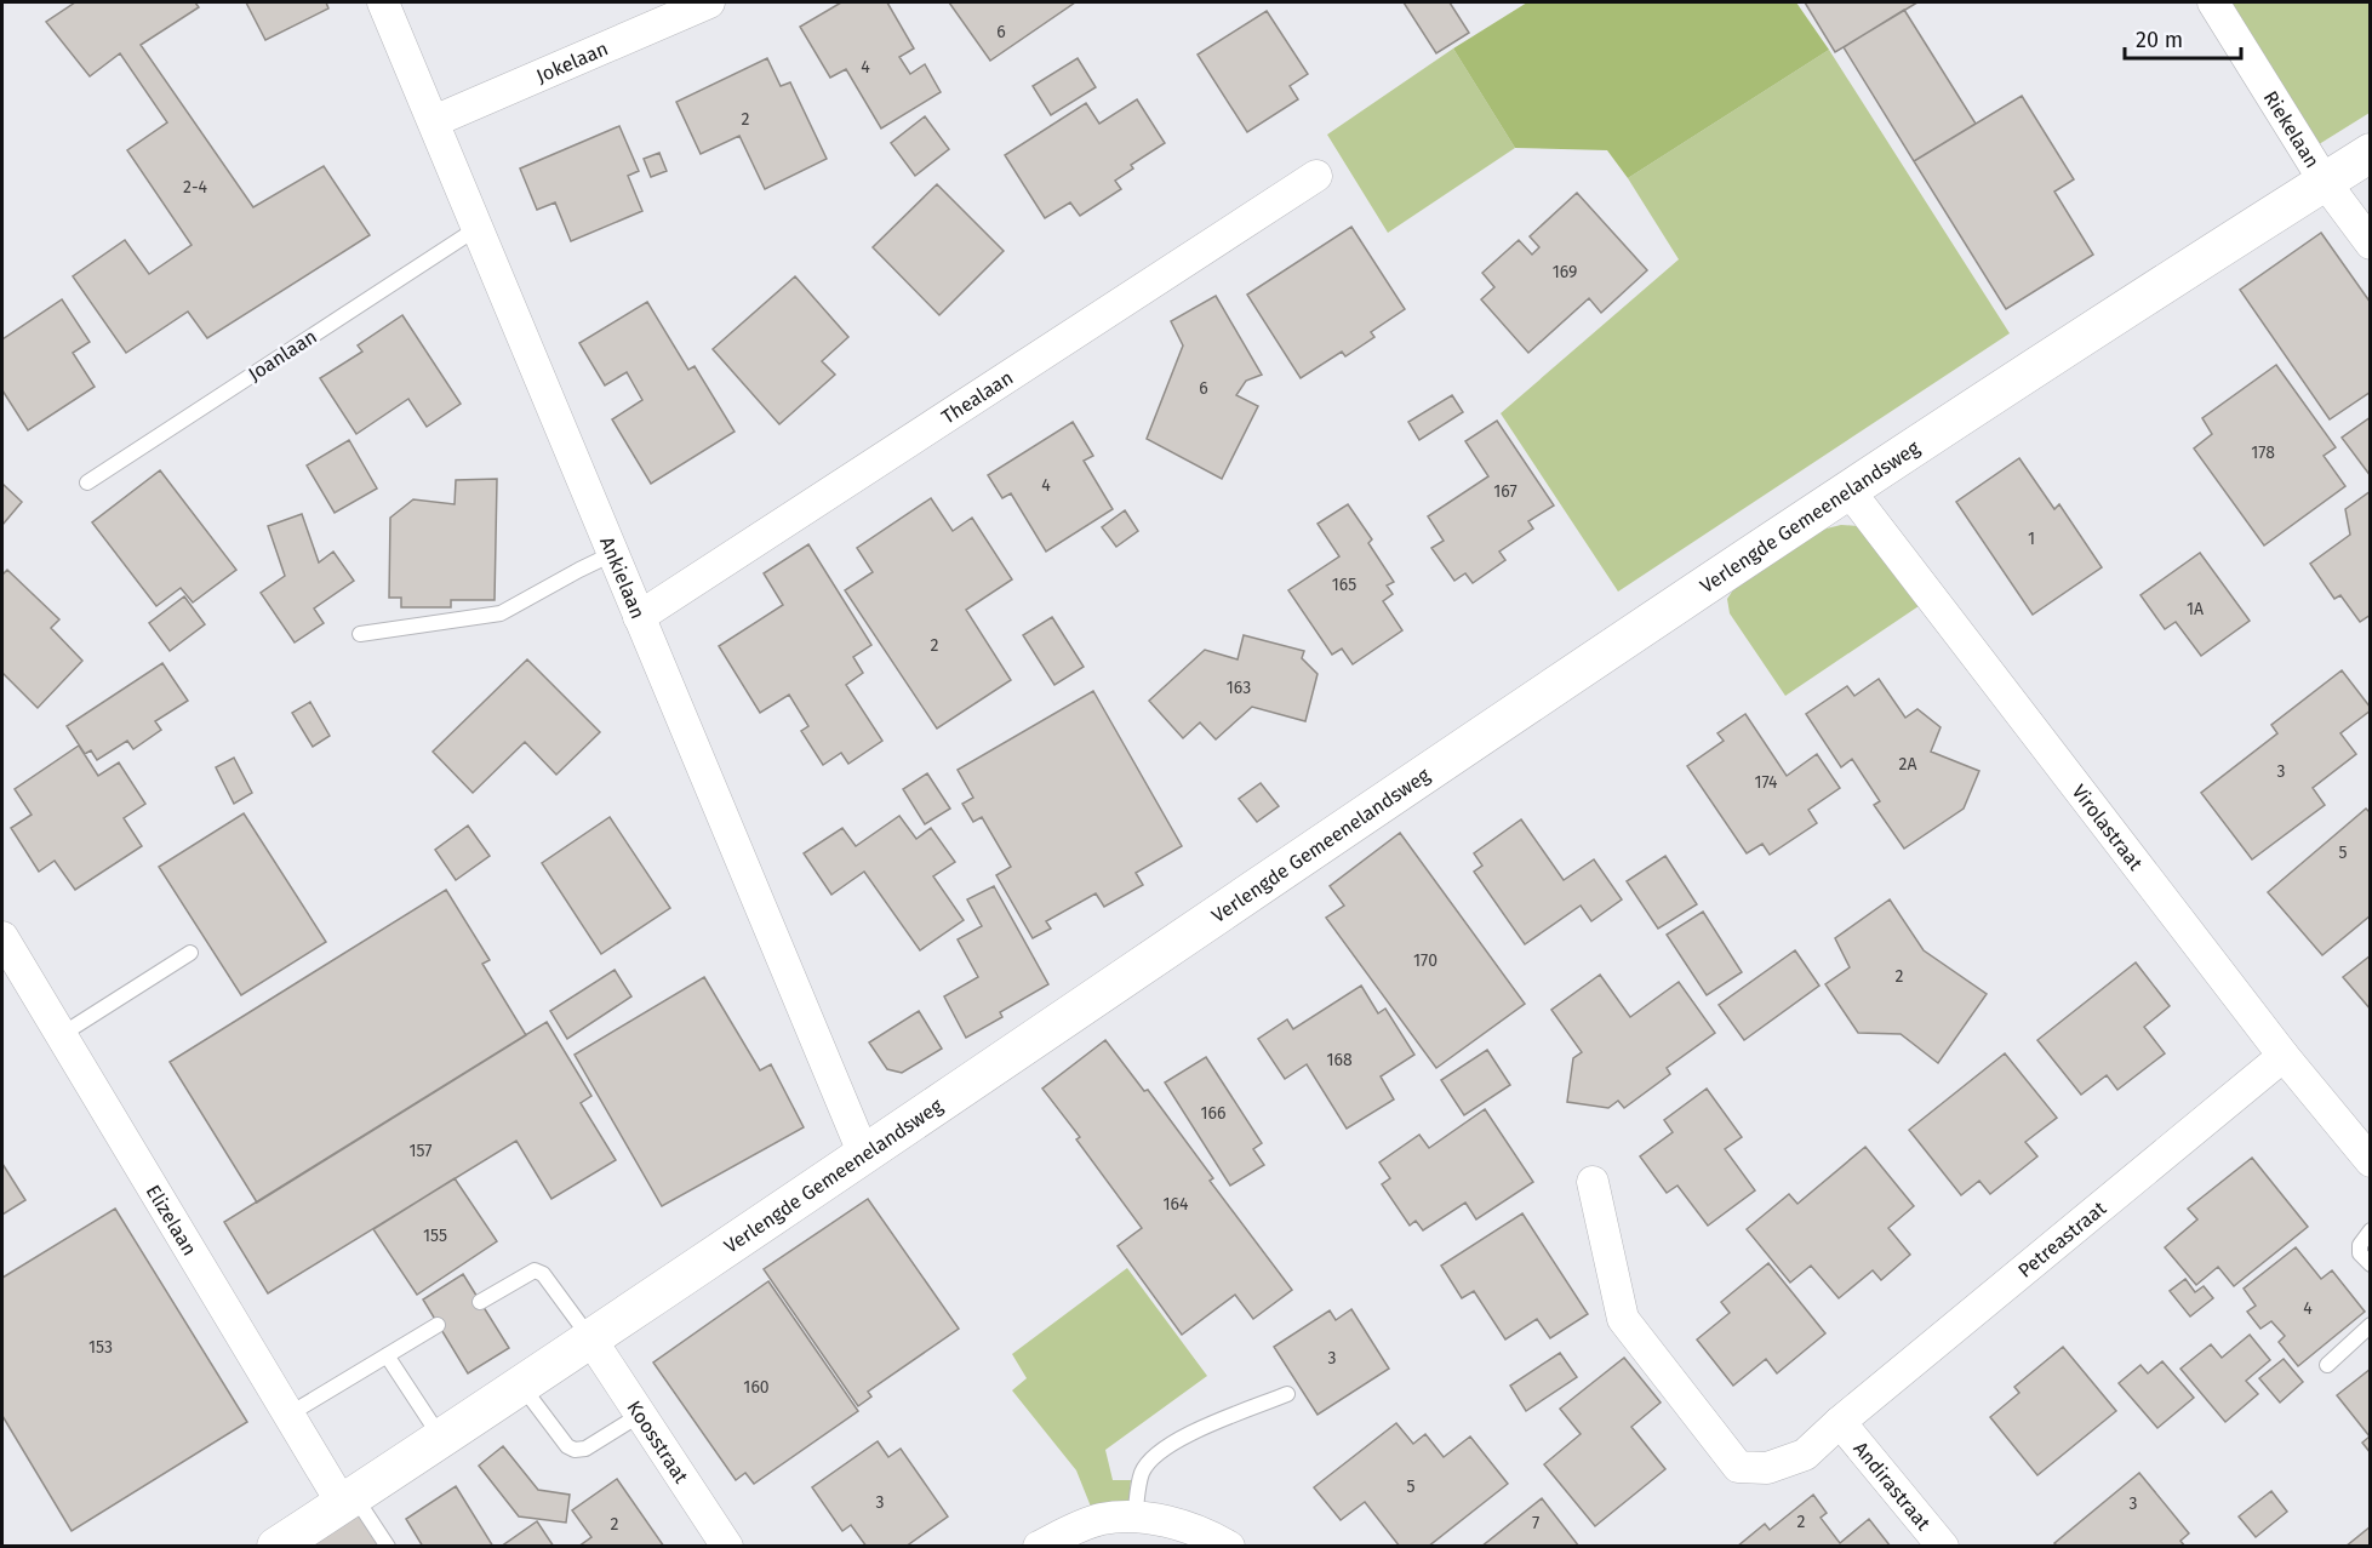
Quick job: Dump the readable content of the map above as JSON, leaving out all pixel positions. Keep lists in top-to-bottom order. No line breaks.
{"streets":{"street":["Jokelaan","Riekelaan","Thealaan","Verlengde Gemeenelandsweg","Ankielaan","Virolastraat","Elizelaan","Petreastraat","Koosstraat","Andirastraat"],"lane":["Joanlaan"]},"crossings":[["Jokelaan","Ankielaan"],["Riekelaan","Verlengde Gemeenelandsweg"],["Joanlaan","Ankielaan"],["Thealaan","Ankielaan"],["Verlengde Gemeenelandsweg","Ankielaan"],["Verlengde Gemeenelandsweg","Virolastraat"],["Verlengde Gemeenelandsweg","Elizelaan"],["Verlengde Gemeenelandsweg","Koosstraat"],["Virolastraat","Petreastraat"],["Petreastraat","Andirastraat"]],"house_numbers":["6","4","2","2-4","169","6","178","4","167","1","165","1A","2","163","2A","3","174","5","170","2","168","166","157","164","155","4","153","3","160","5","3","3","2","7","2"],"scale_bar":"20 m"}
